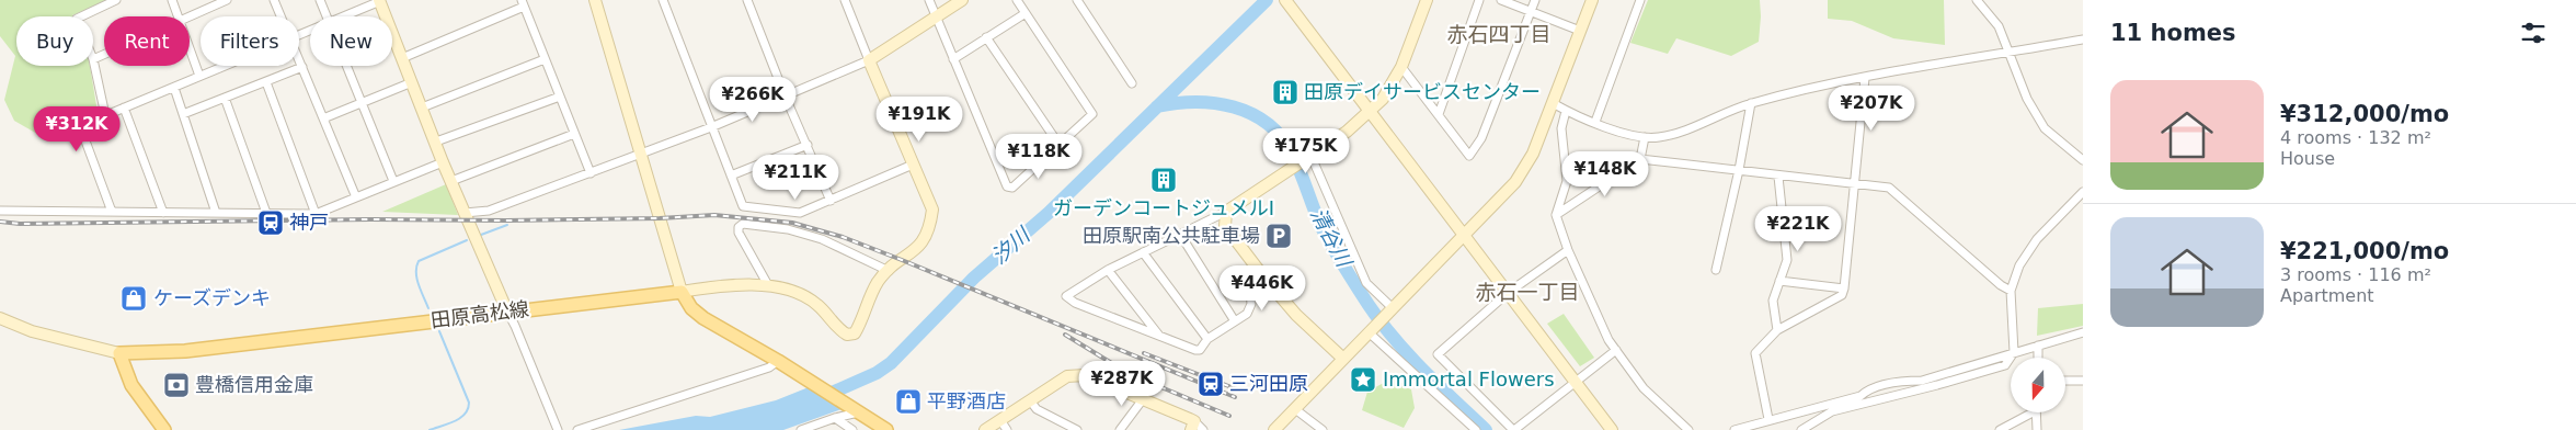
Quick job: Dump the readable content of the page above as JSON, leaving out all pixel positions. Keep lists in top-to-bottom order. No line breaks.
{"streets":{"main road":["田原高松線"]},"districts":["赤石四丁目","赤石一丁目"],"water":["清谷川","汐川"],"places":{"building":["田原デイサービスセンター","ガーデンコートジュメルⅠ"],"station":["神戸","三河田原"],"parking":["田原駅南公共駐車場"],"shop":["ケーズデンキ","平野酒店"],"place":["Immortal Flowers"],"bank":["豊橋信用金庫"]},"north":"bottom","page":{"heading":"11 homes","chip":["Buy","Rent","Filters","New"],"list":[{"name":"¥312,000/mo","note":"4 rooms · 132 m² · House"},{"name":"¥221,000/mo","note":"3 rooms · 116 m² · Apartment"}],"price":["¥266K","¥207K","¥191K","¥312K","¥175K","¥118K","¥148K","¥211K","¥221K","¥446K","¥287K"]}}
